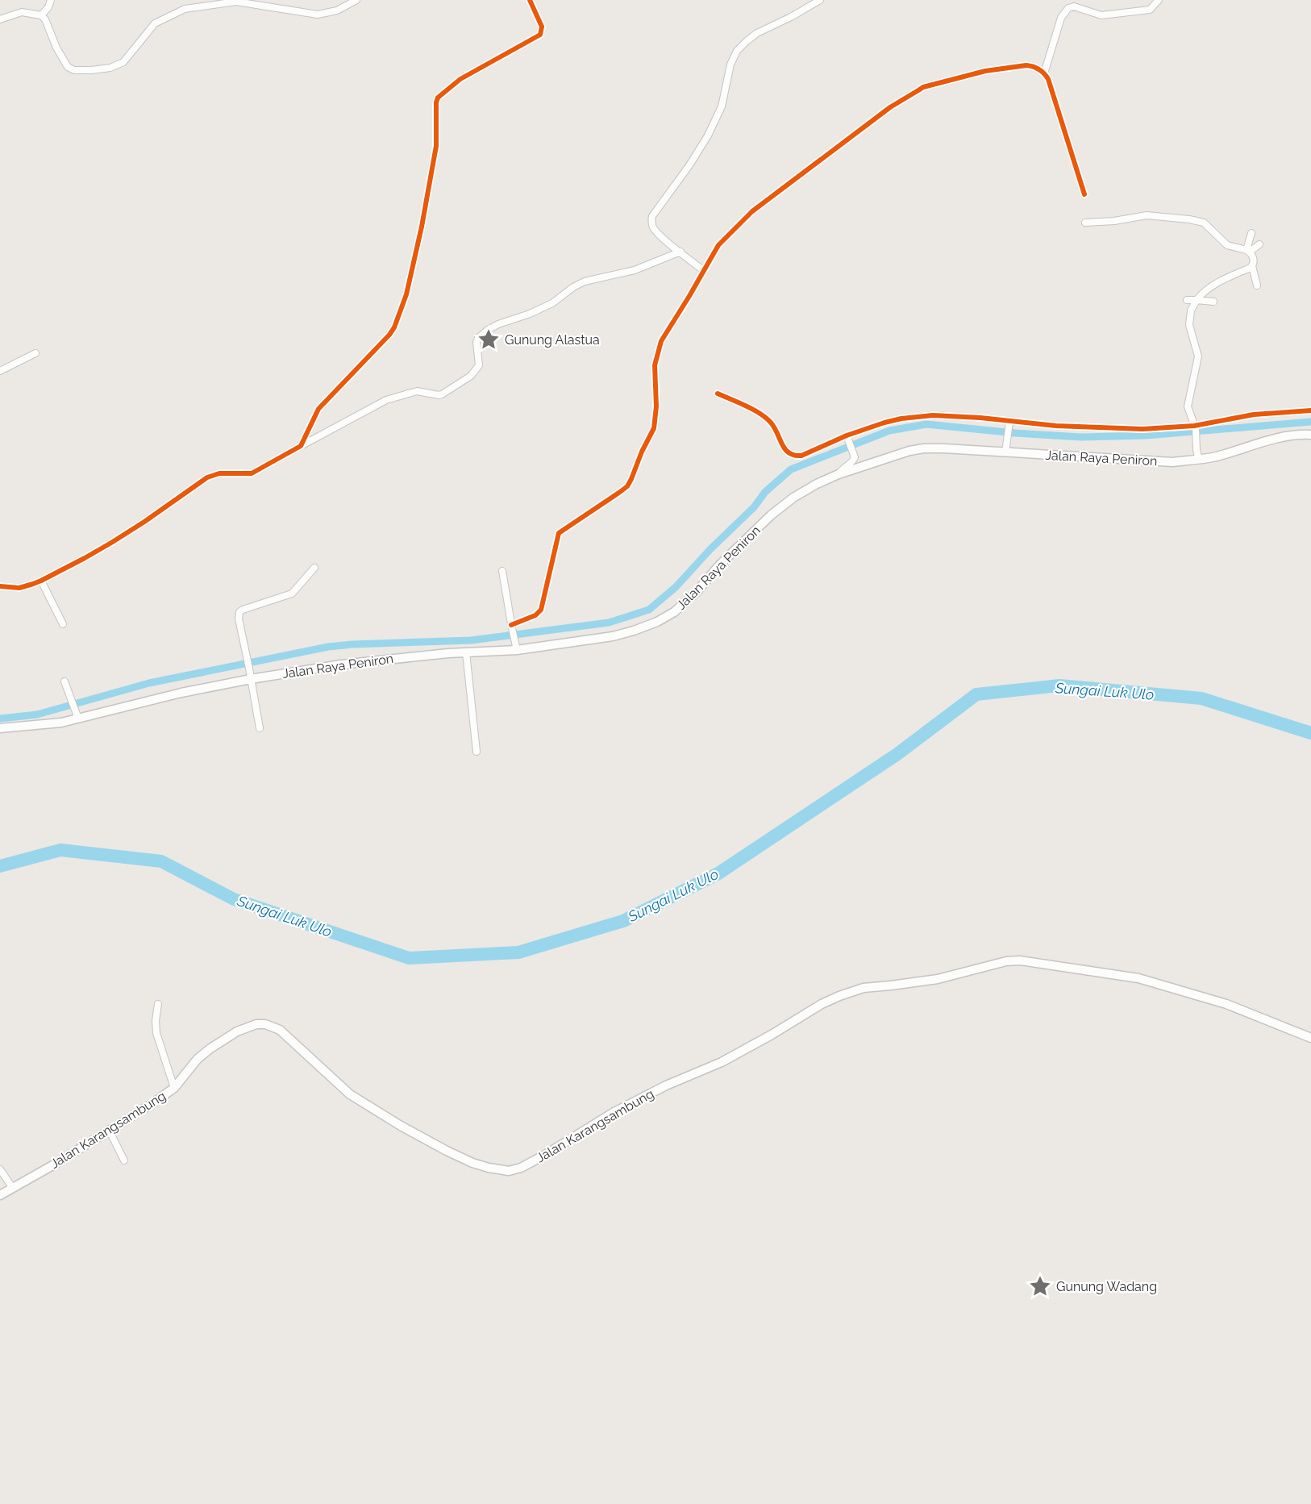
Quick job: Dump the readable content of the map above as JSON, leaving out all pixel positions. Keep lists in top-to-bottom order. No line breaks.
{"streets":{"main road":["Jalan Raya Peniron","Jalan Karangsambung"]},"water":["Sungai Luk Ulo"],"places":{"place":["Gunung Alastua","Gunung Wadang"]}}
